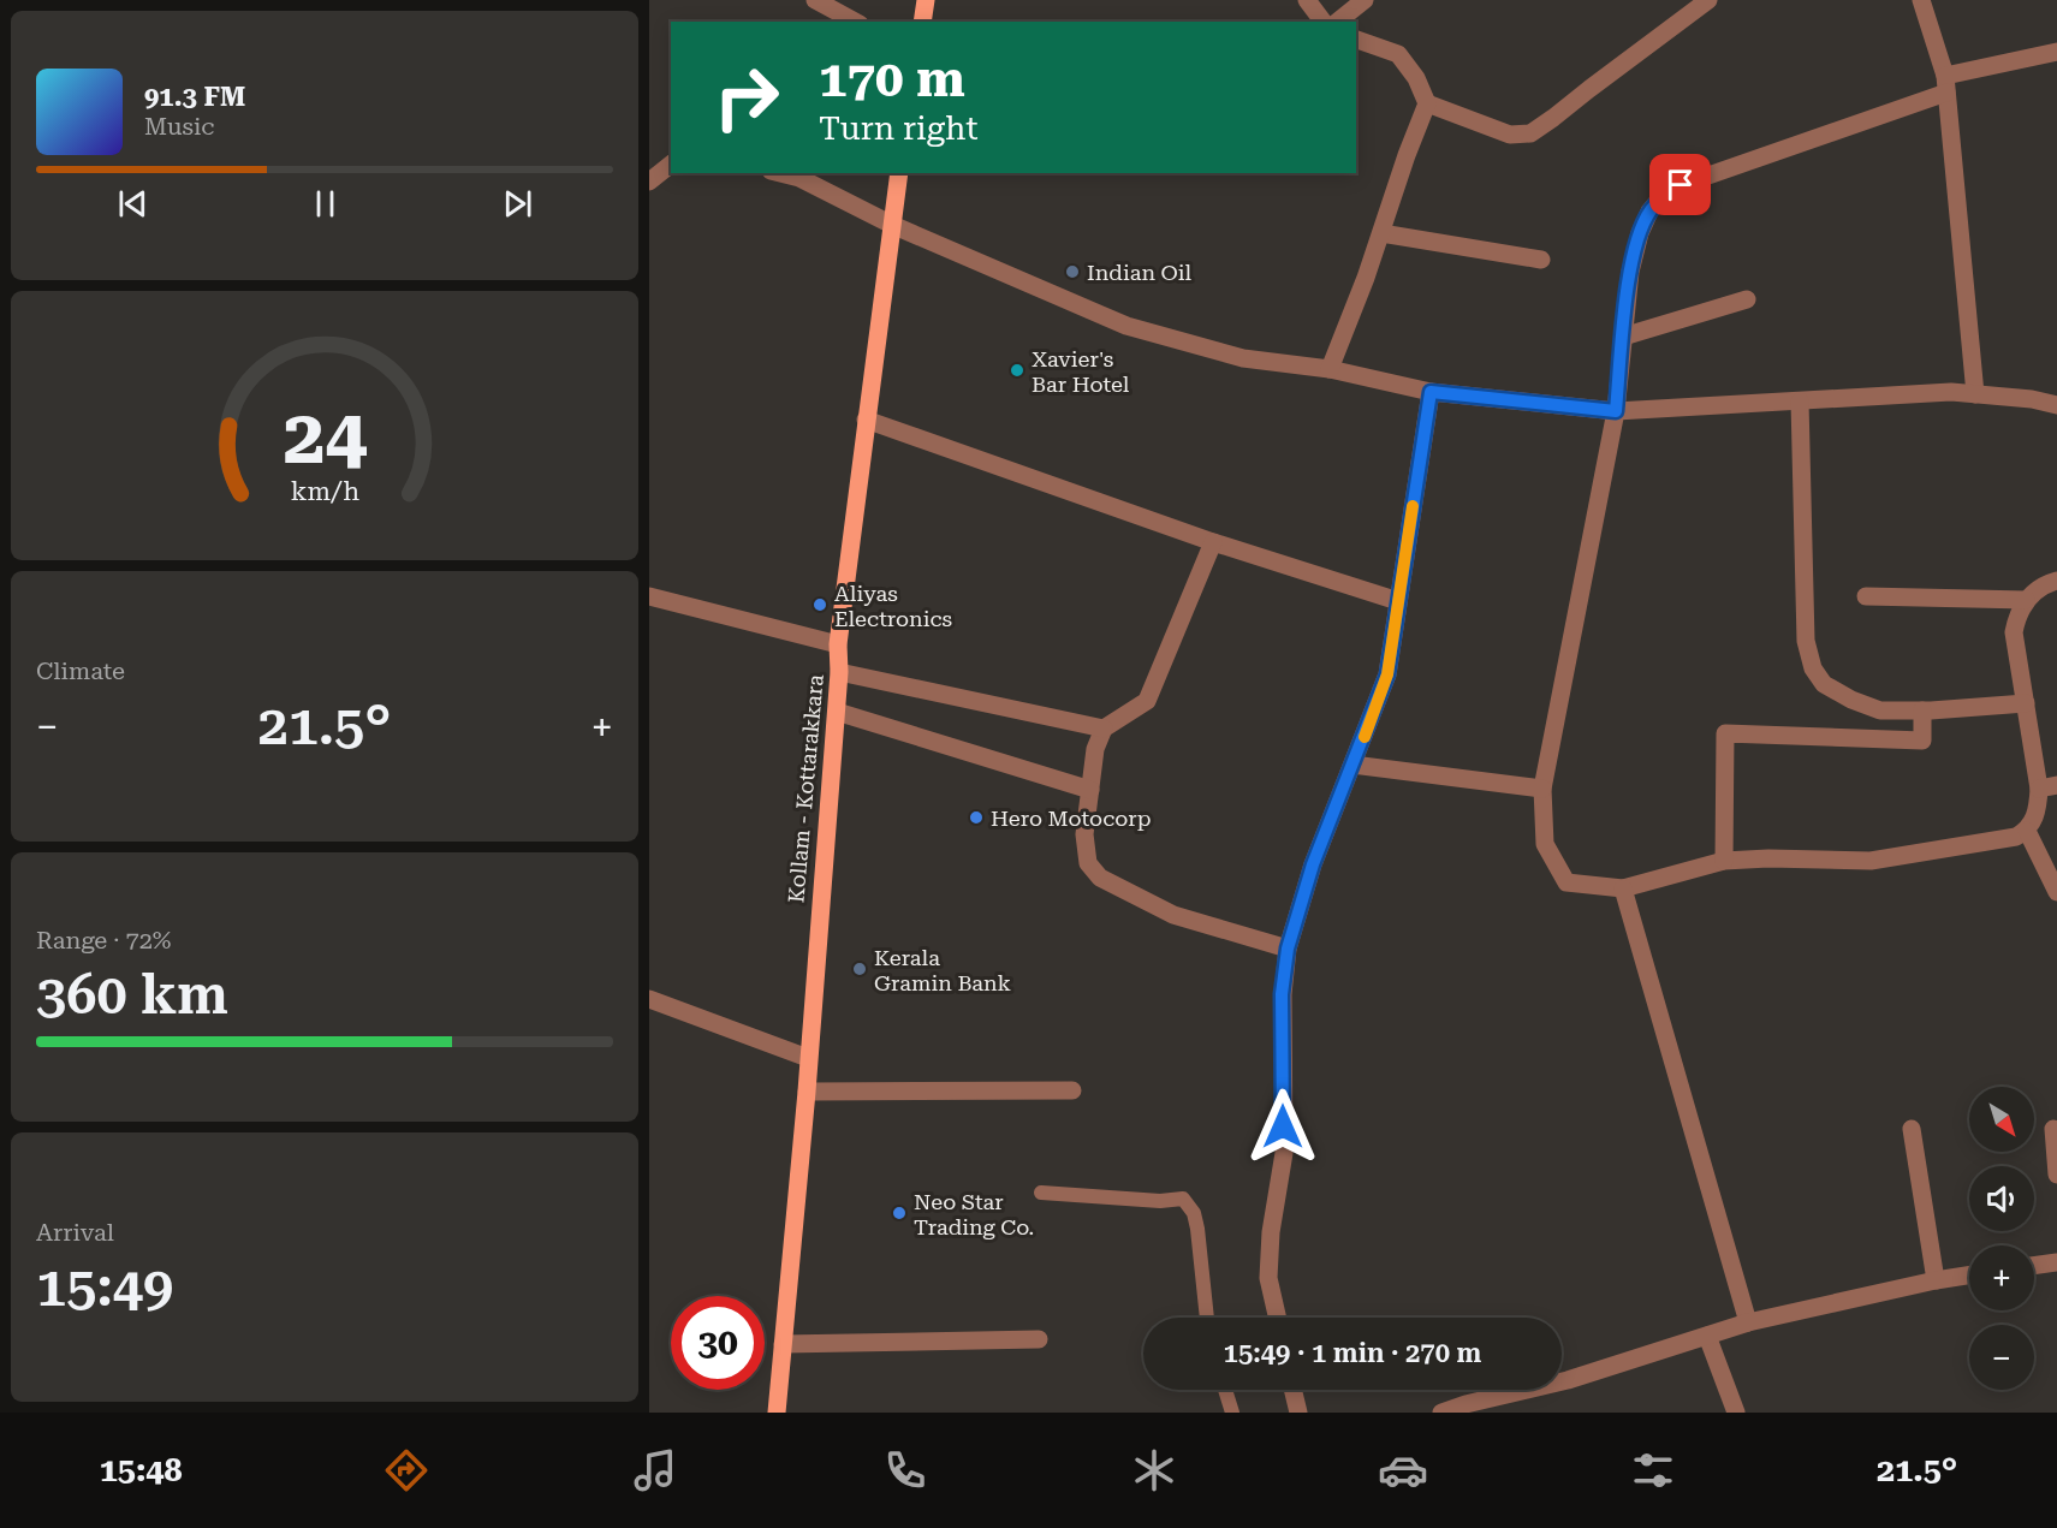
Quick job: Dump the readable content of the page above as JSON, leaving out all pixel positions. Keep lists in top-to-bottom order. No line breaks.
{"streets":{"main road":["Kollam - Kottarakkara"]},"places":["Indian Oil","Xavier's Bar Hotel","Aliyas Electronics","Hero Motocorp","Kerala Gramin Bank","Neo Star Trading Co."],"north":"bottom right","page":{"turn":["170 m","Turn right"],"song":["91.3 FM","Music"],"tile":["Climate",["Range · 72%","360 km"],["Arrival","15:49"]],"heat":["−","21.5°","+"],"map_buttons":["+","−"],"limit":"30","trip":"15:49 · 1 min · 270 m","tabs":["15:48","21.5°"],"gauge":["24","km/h"]}}
